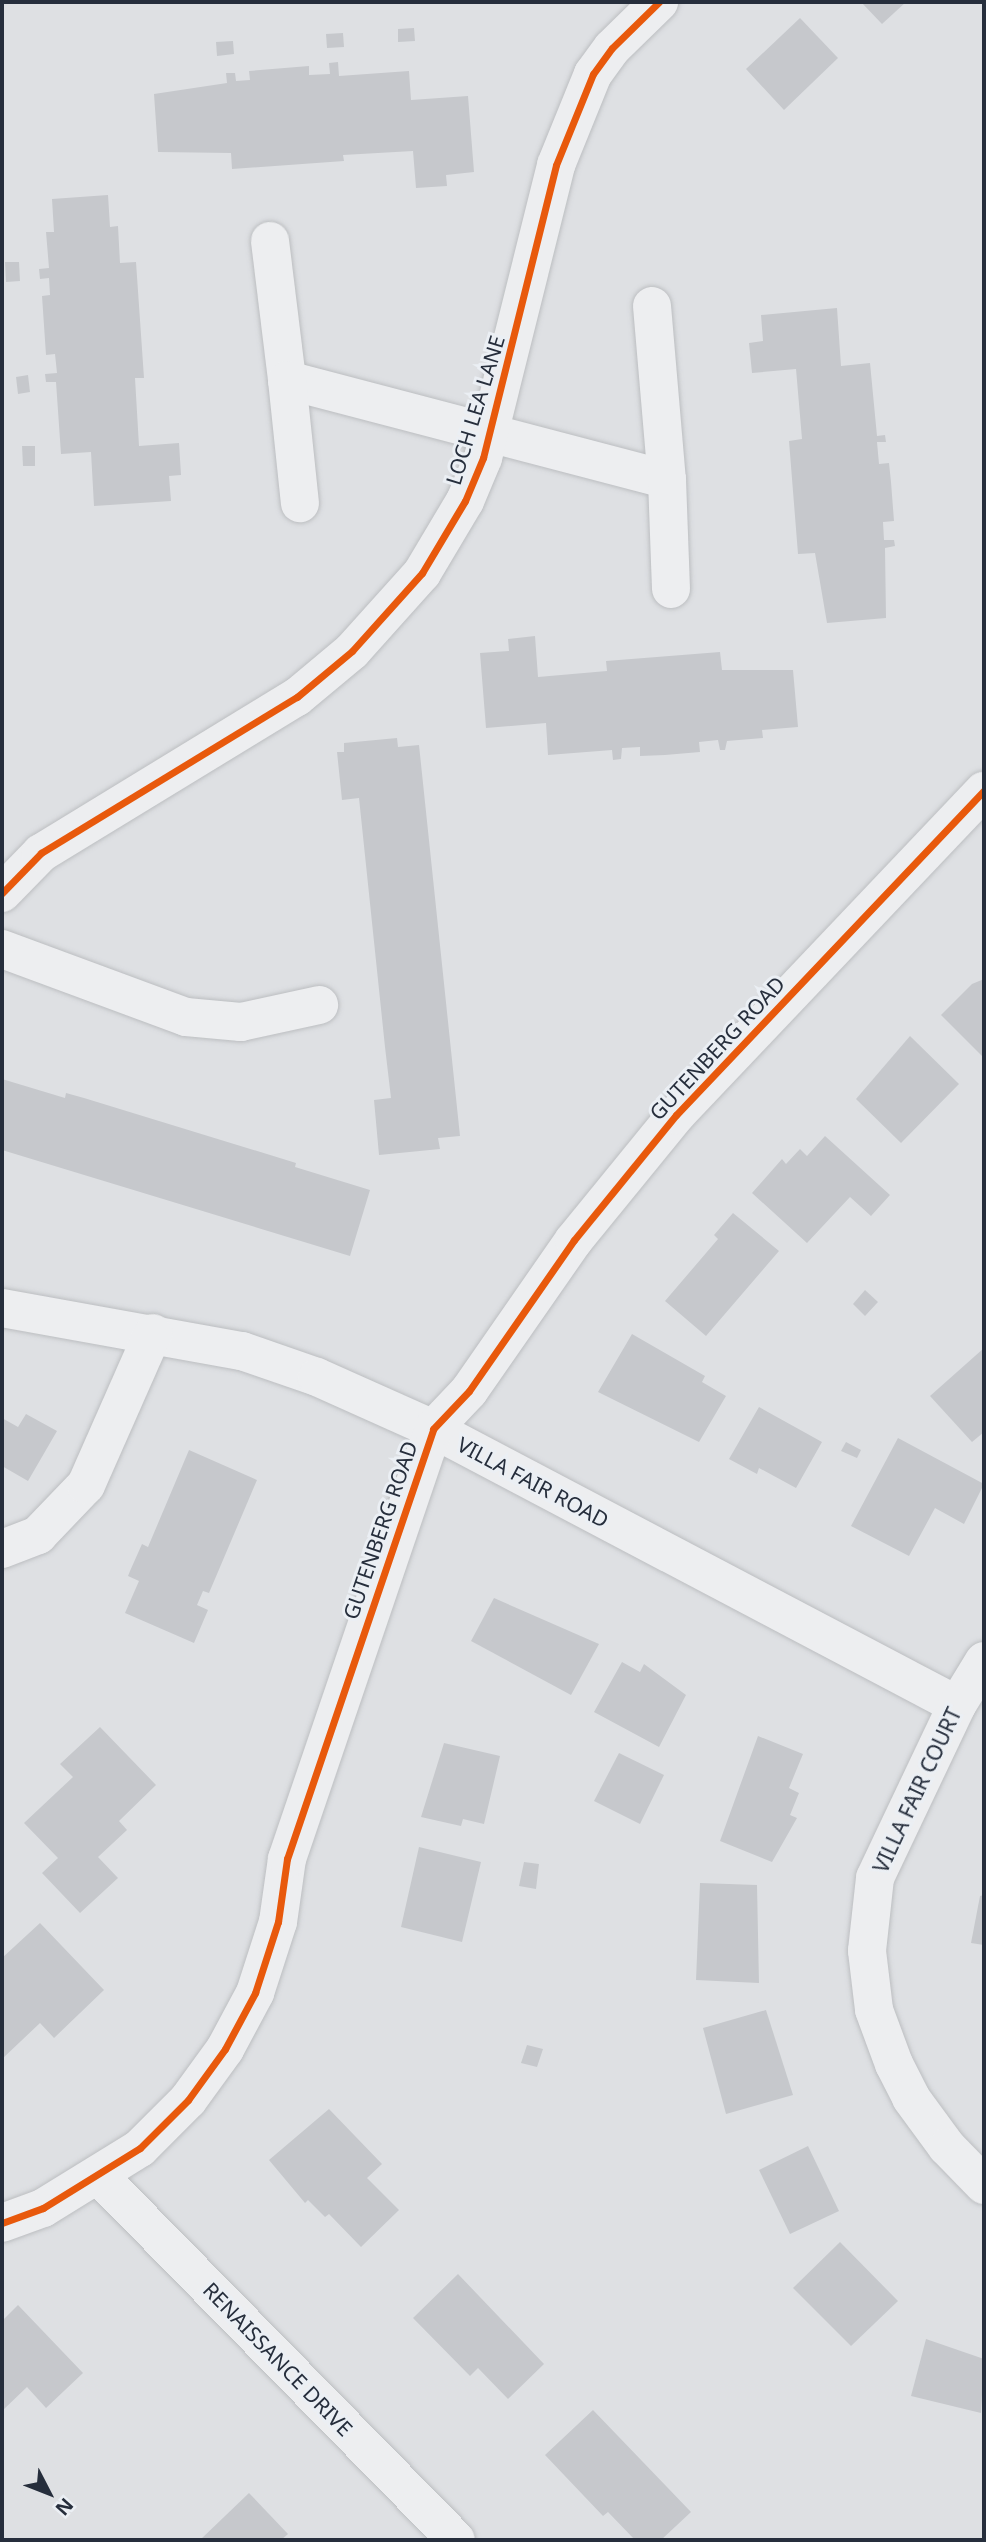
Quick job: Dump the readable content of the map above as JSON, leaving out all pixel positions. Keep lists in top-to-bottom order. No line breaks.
{"streets":{"street":["LOCH LEA LANE","GUTENBERG ROAD","VILLA FAIR ROAD","VILLA FAIR COURT","RENAISSANCE DRIVE"]},"crossings":[["GUTENBERG ROAD","VILLA FAIR ROAD"],["GUTENBERG ROAD","RENAISSANCE DRIVE"],["VILLA FAIR ROAD","VILLA FAIR COURT"]],"north":"bottom right"}
